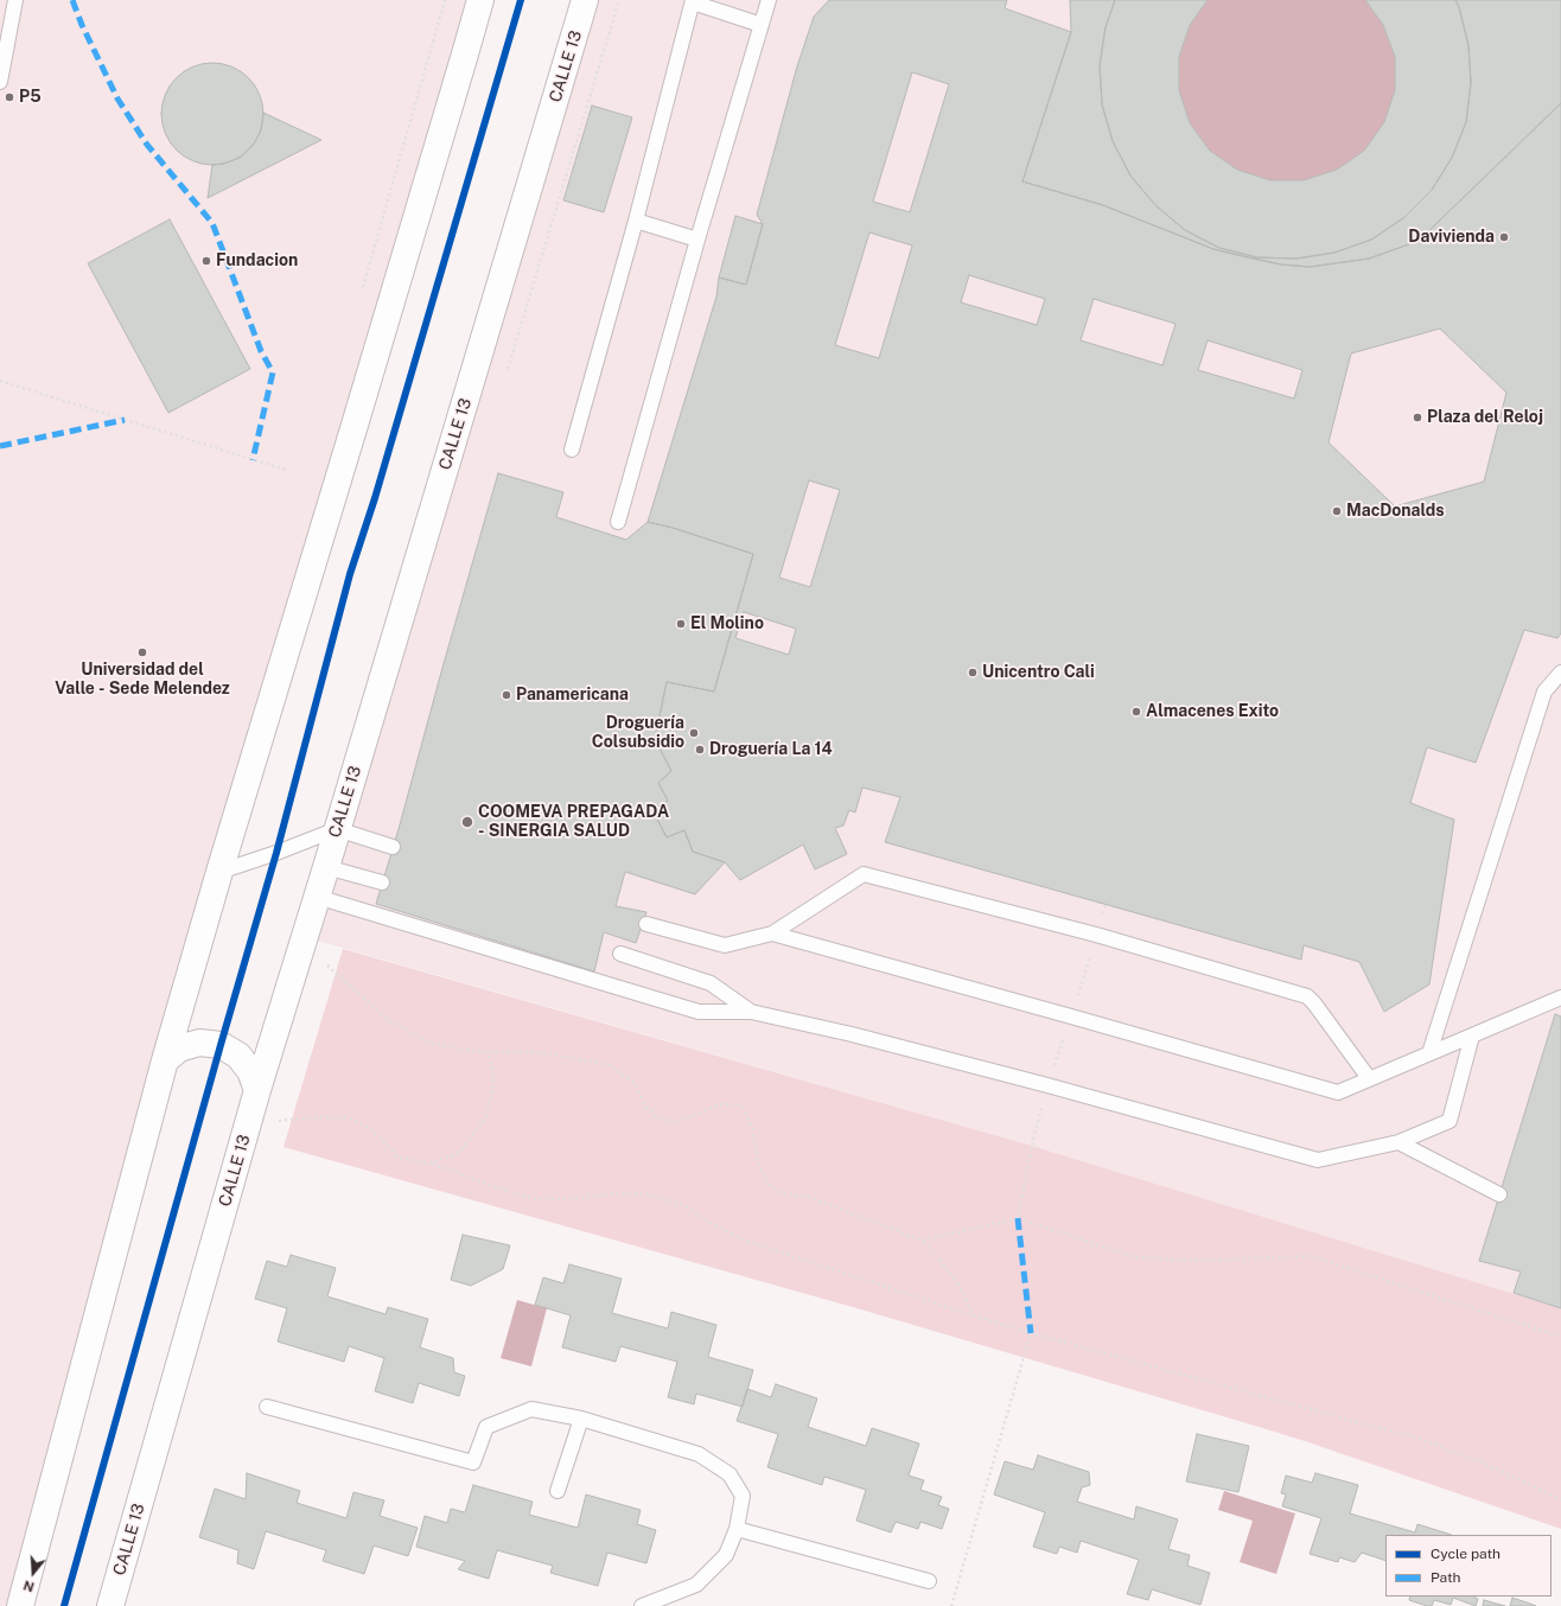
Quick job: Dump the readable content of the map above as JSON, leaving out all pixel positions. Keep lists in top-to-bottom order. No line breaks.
{"streets":{"main road":["CALLE 13"]},"places":["P5","Davivienda","Fundacion","Plaza del Reloj","MacDonalds","El Molino","Universidad del Valle - Sede Melendez","Unicentro Cali","Panamericana","Almacenes Exito","Droguería Colsubsidio","Droguería La 14","COOMEVA PREPAGADA - SINERGIA SALUD"],"legend":["Cycle path","Path"],"north":"bottom"}
